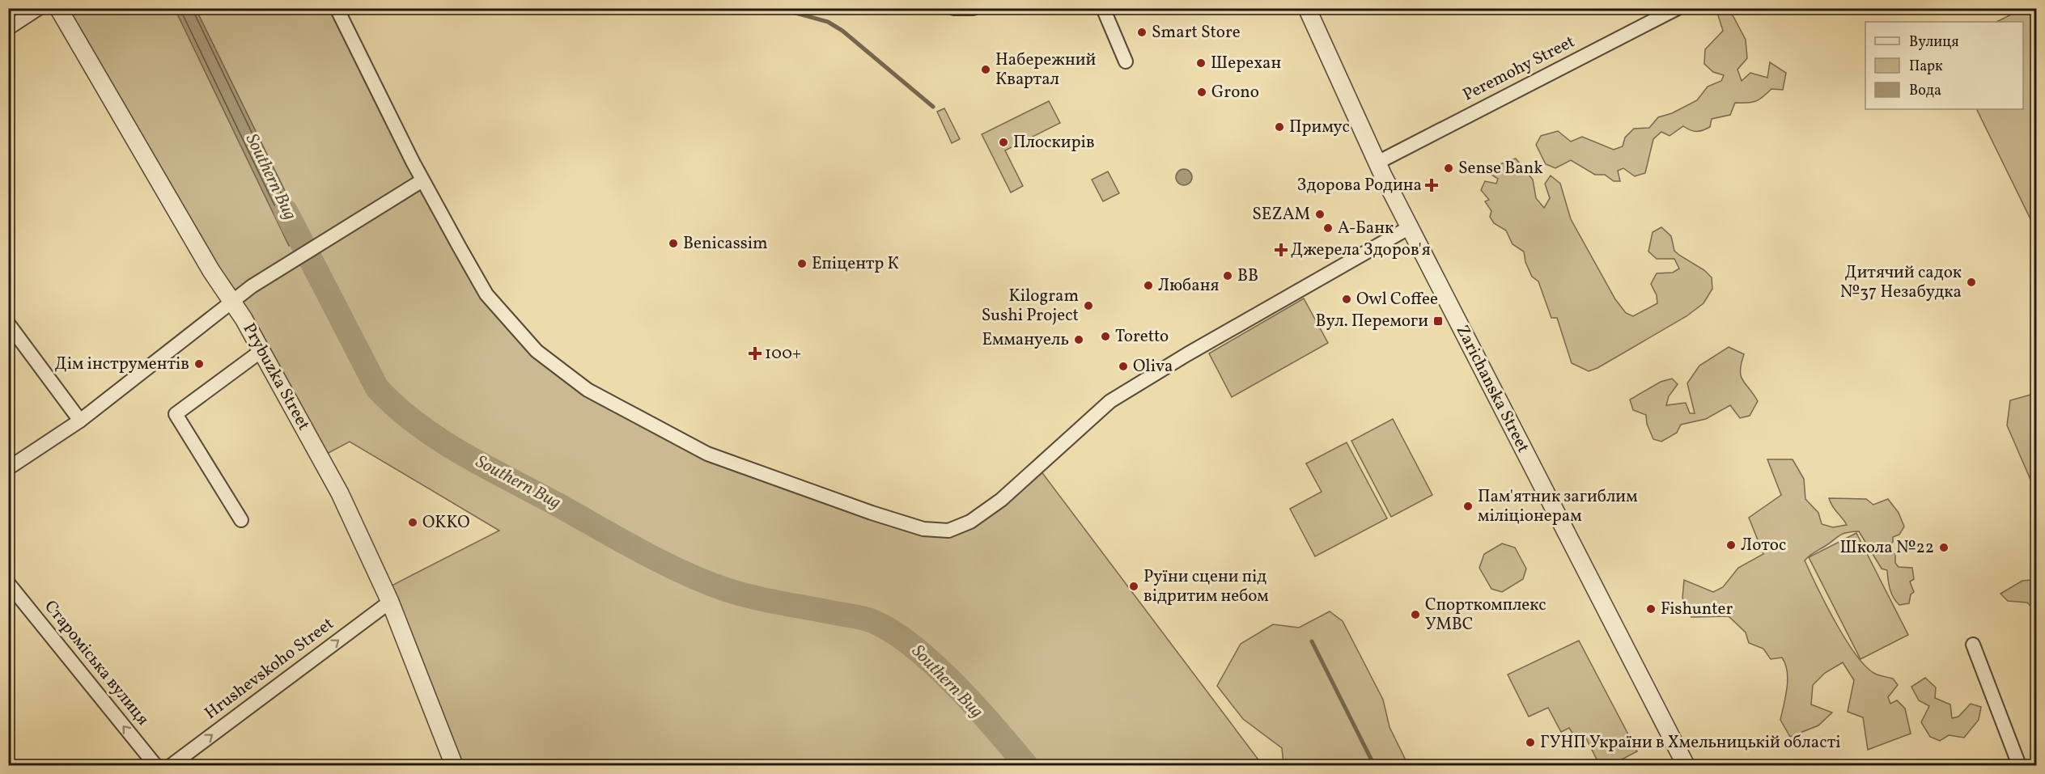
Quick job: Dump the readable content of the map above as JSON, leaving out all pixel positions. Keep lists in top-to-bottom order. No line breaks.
{"streets":{"street":["Peremohy Street","Prybuzka Street","Zarichanska Street","Староміська вулиця","Hrushevskoho Street"]},"crossings":[["Peremohy Street","Zarichanska Street"],["Prybuzka Street","Hrushevskoho Street"]],"one_way":["Староміська вулиця","Hrushevskoho Street"],"water":["Southern Bug"],"places":{"other":["Smart Store","Шерехан","Набережний Квартал","Grono","Примус","Плоскирів","Sense Bank","SEZAM","А-Банк","Benicassim","Епіцентр К","ВВ","Дитячий садок №37 Незабудка","Любаня","Owl Coffee","Kilogram Sushi Project","Toretto","Еммануель","Дім інструментів","Oliva","Пам'ятник загиблим міліціонерам","OKKO","Лотос","Школа №22","Руїни сцени під відритим небом","Fishunter","Спорткомплекс УМВС","ГУНП України в Хмельницькій області"],"health":["Здорова Родина","Джерела Здоров'я","100+"],"transit":["Вул. Перемоги"]},"legend":["Вулиця","Парк","Вода"]}
